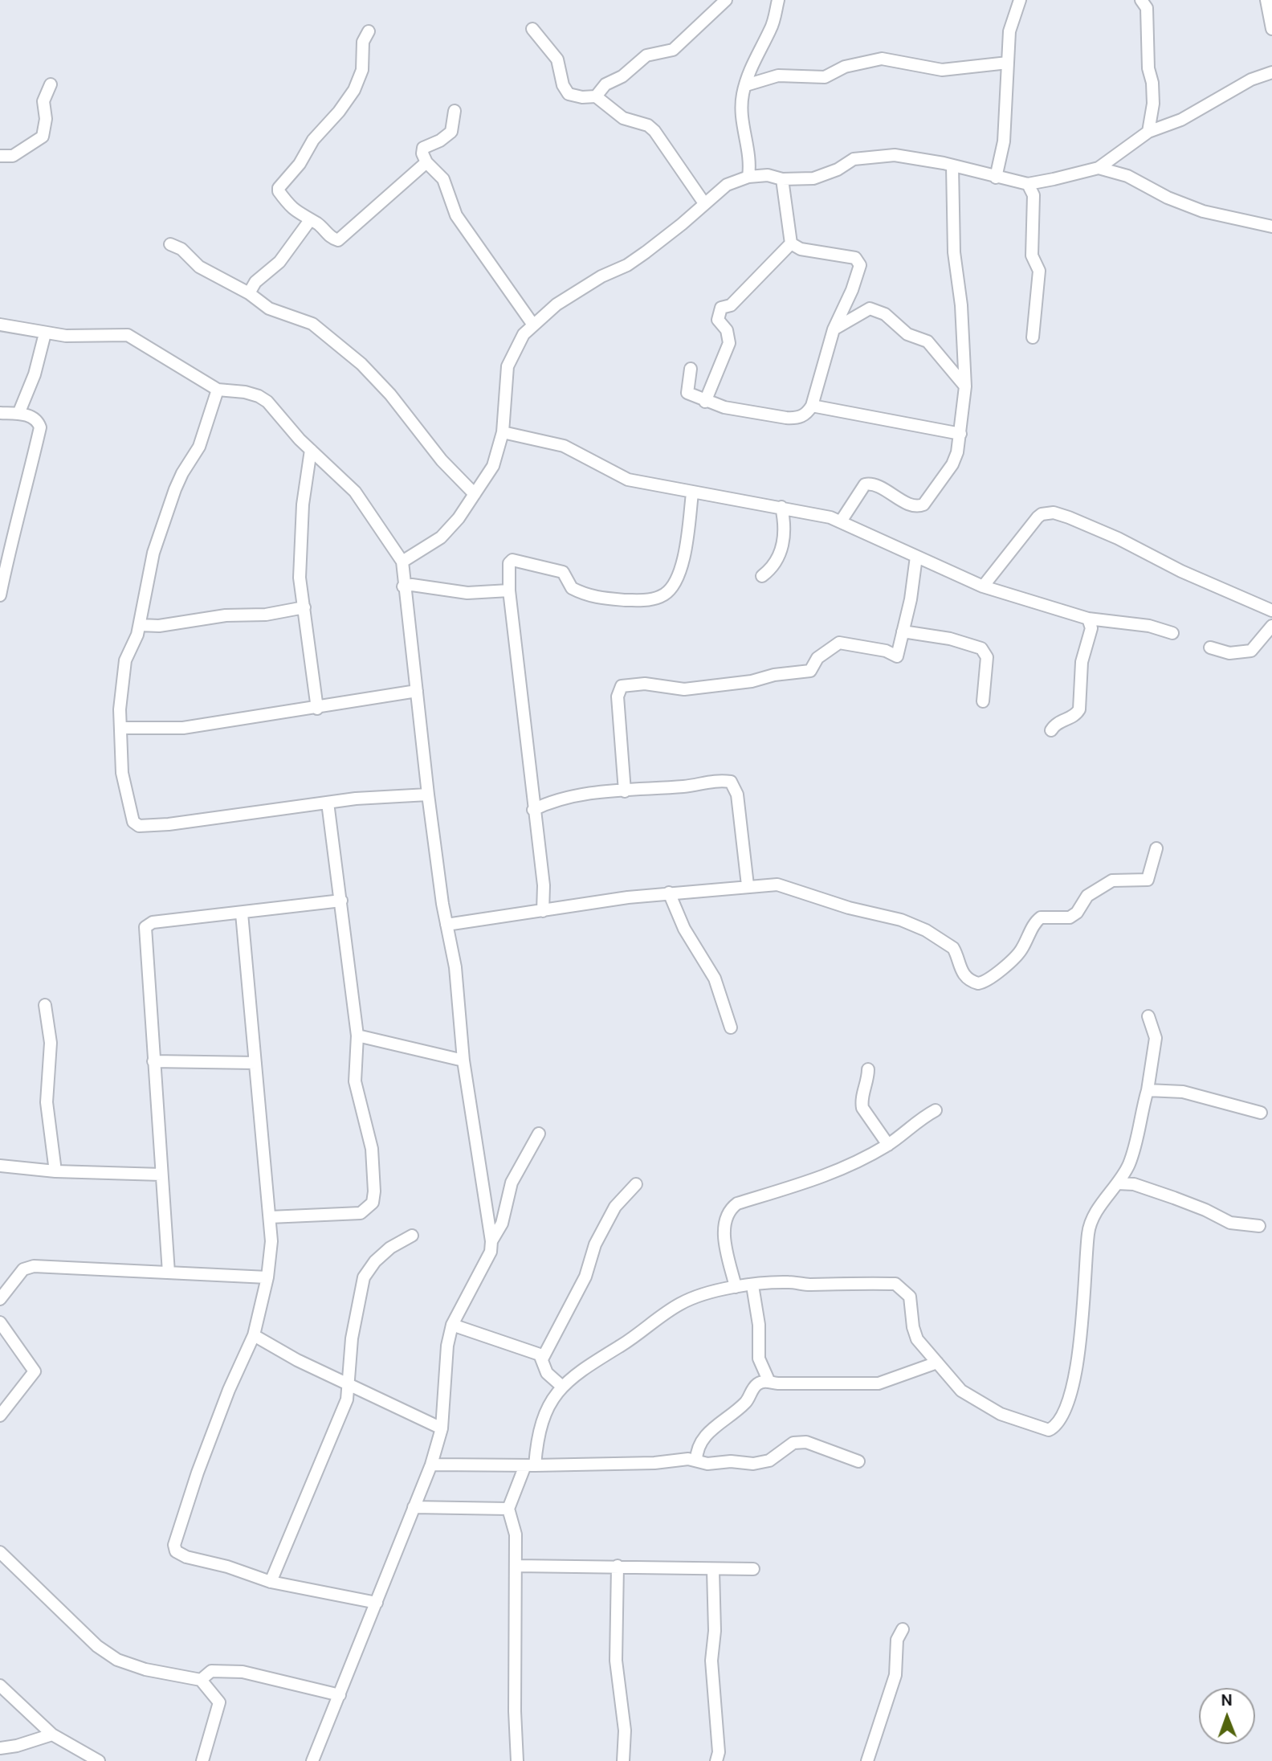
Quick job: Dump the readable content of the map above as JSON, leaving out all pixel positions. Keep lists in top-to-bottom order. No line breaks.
{"north":"top"}
